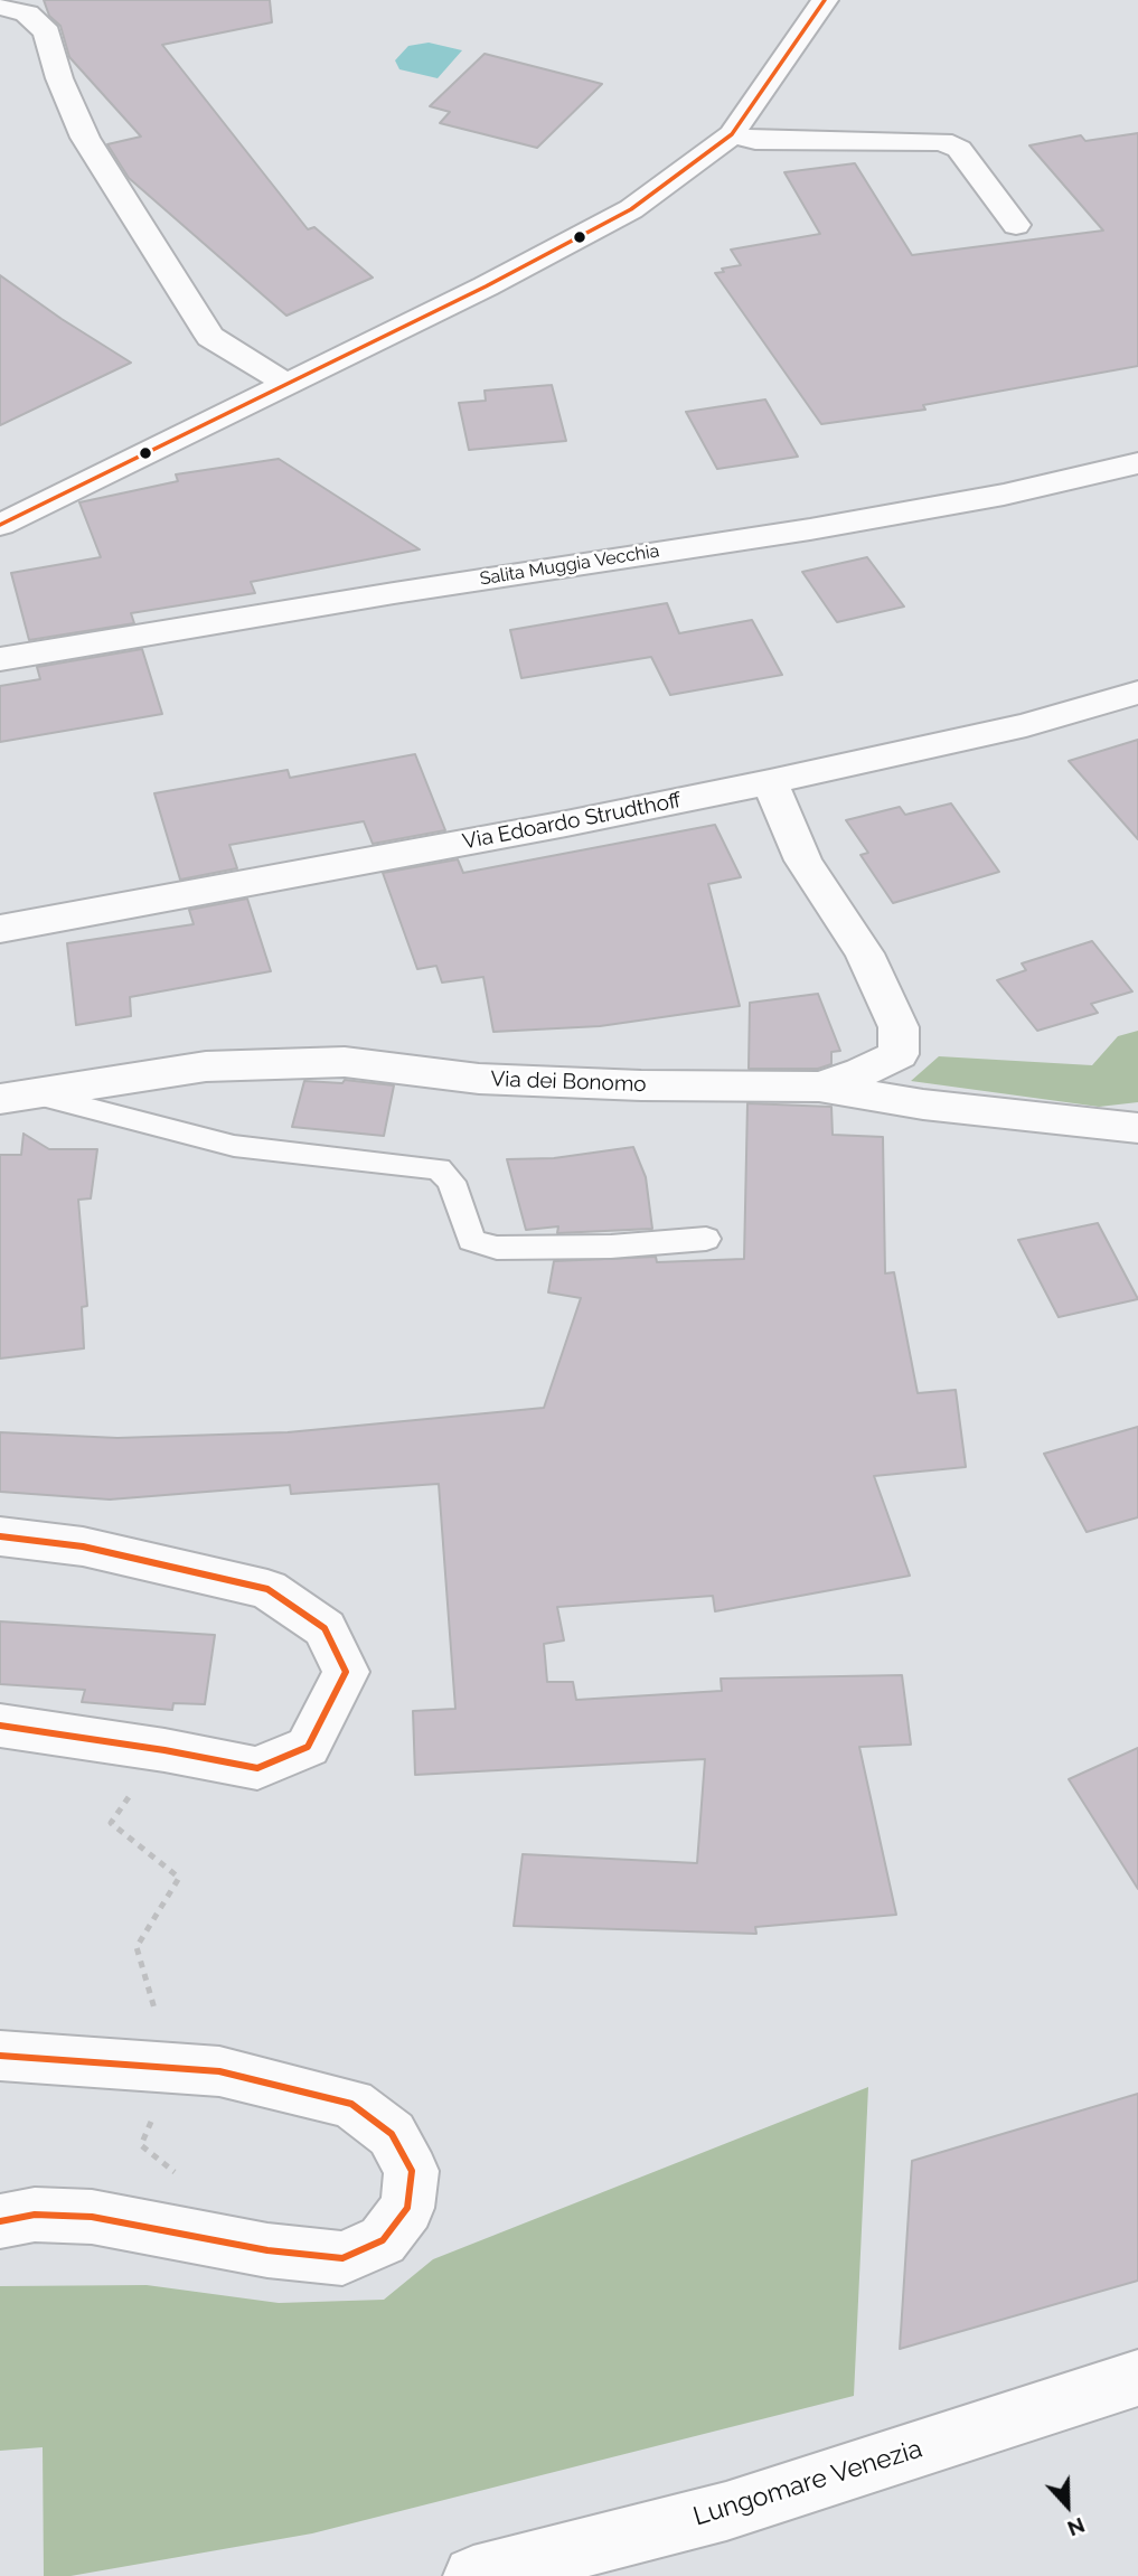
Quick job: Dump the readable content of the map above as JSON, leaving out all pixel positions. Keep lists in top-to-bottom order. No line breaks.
{"streets":{"street":["Salita Muggia Vecchia","Via Edoardo Strudthoff","Via dei Bonomo","Lungomare Venezia"]},"north":"bottom"}
